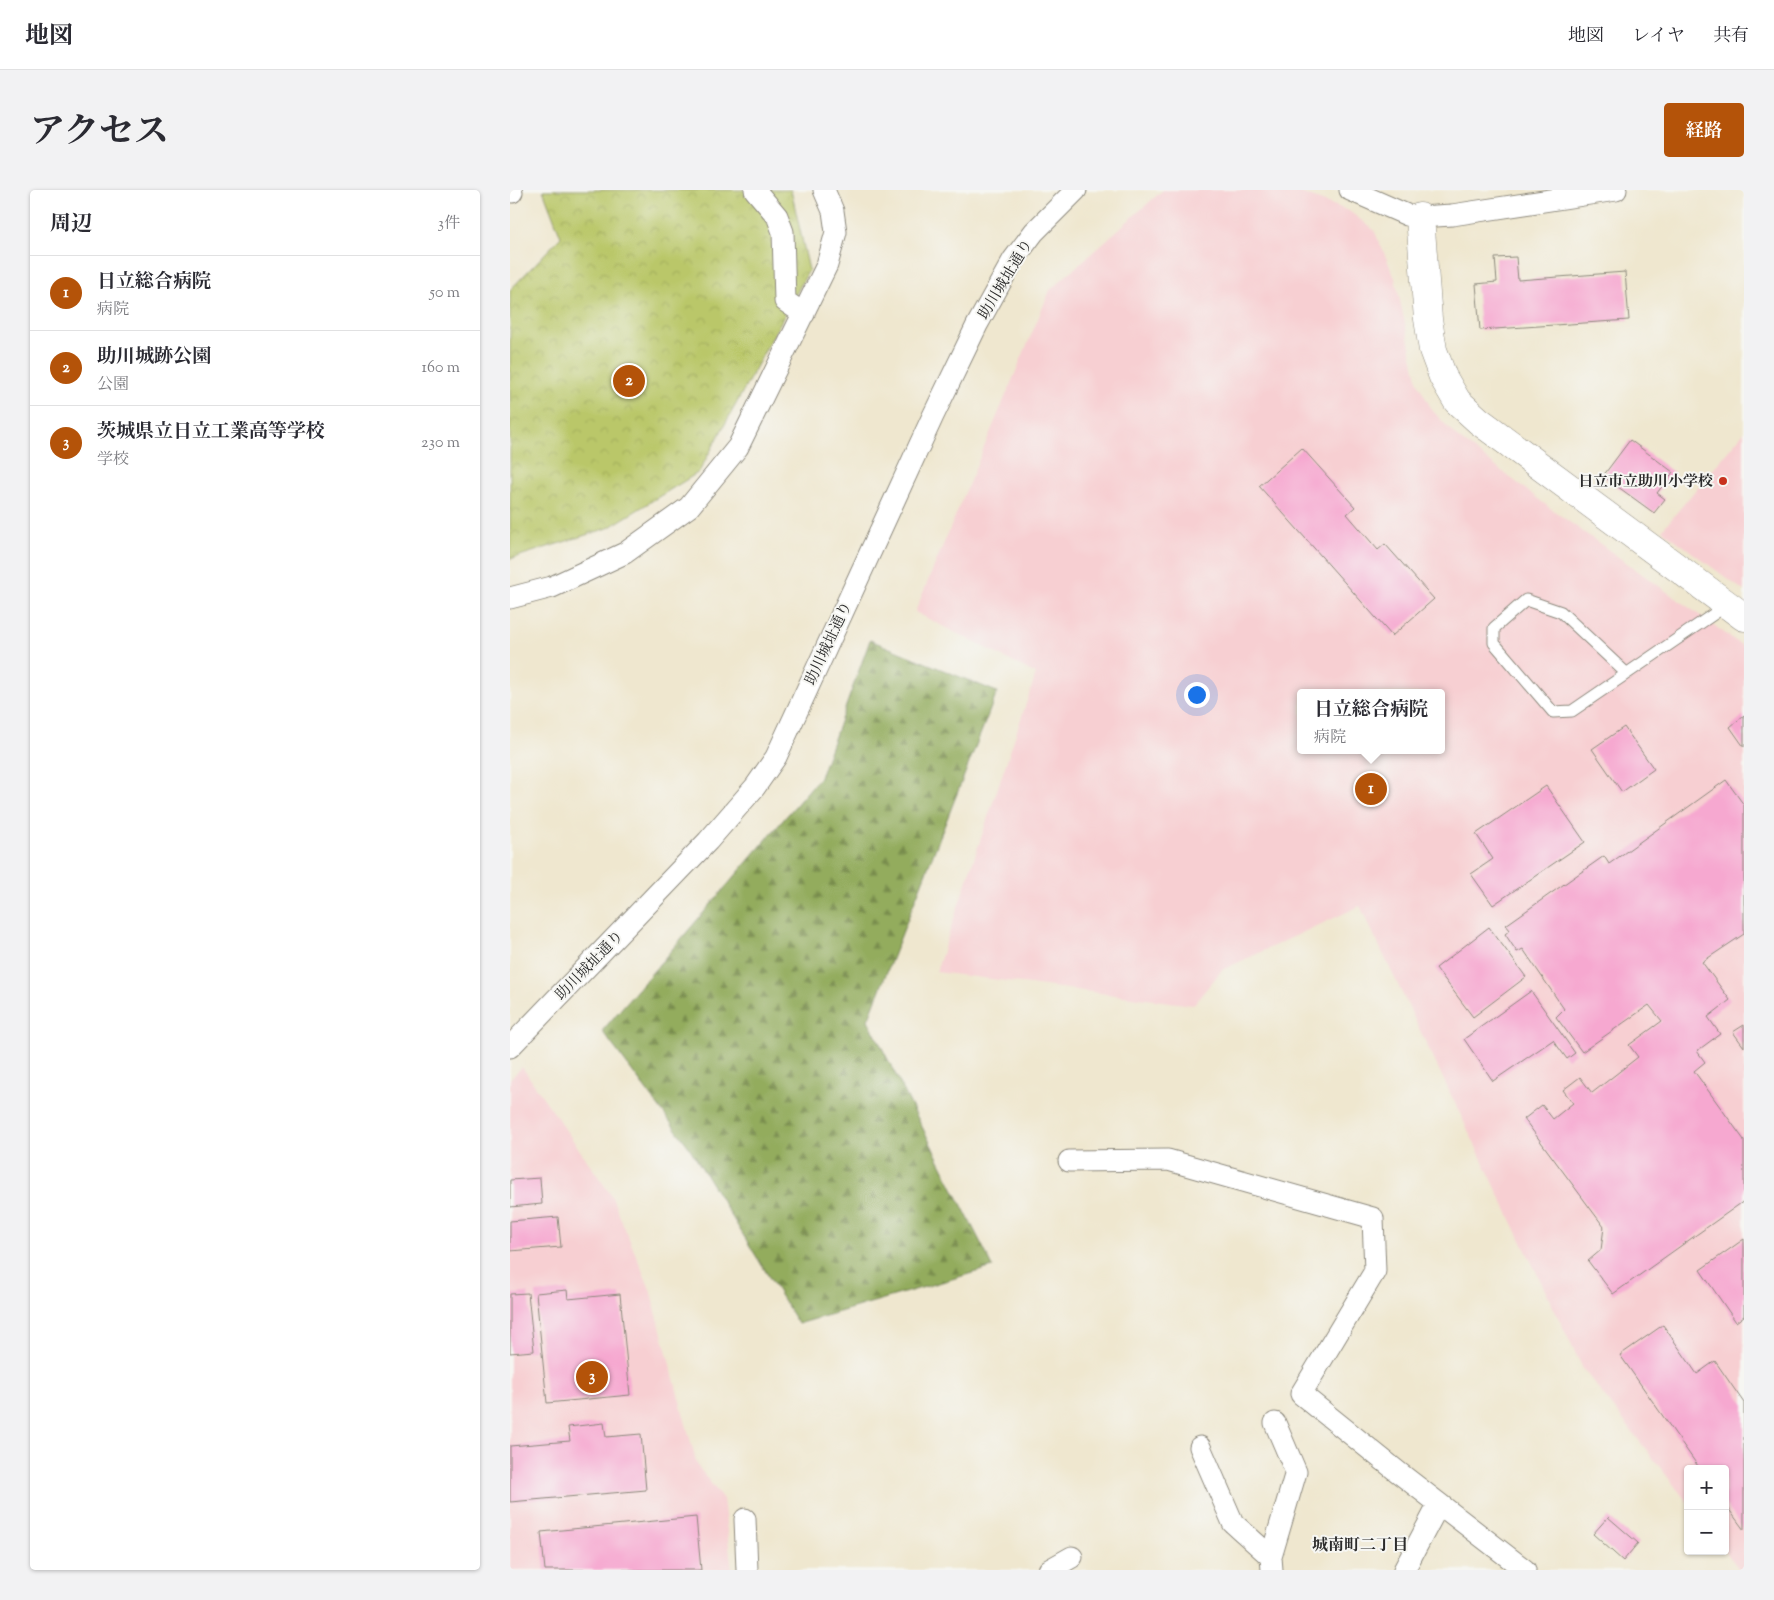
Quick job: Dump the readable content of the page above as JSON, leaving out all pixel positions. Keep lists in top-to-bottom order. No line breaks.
{"streets":{"street":["助川城址通り"]},"districts":["城南町二丁目"],"places":["日立市立助川小学校"],"page":{"header":"地図","nav":["地図","レイヤ","共有"],"title":"アクセス","buttons":"経路","heading":["周辺","3件"],"list":[{"mark":"1","name":"日立総合病院","note":"病院","value":"50 m"},{"mark":"2","name":"助川城跡公園","note":"公園","value":"160 m"},{"mark":"3","name":"茨城県立日立工業高等学校","note":"学校","value":"230 m"}],"pins":["2","1","3"],"popup":["日立総合病院","病院"],"map_buttons":["+","−"]}}
